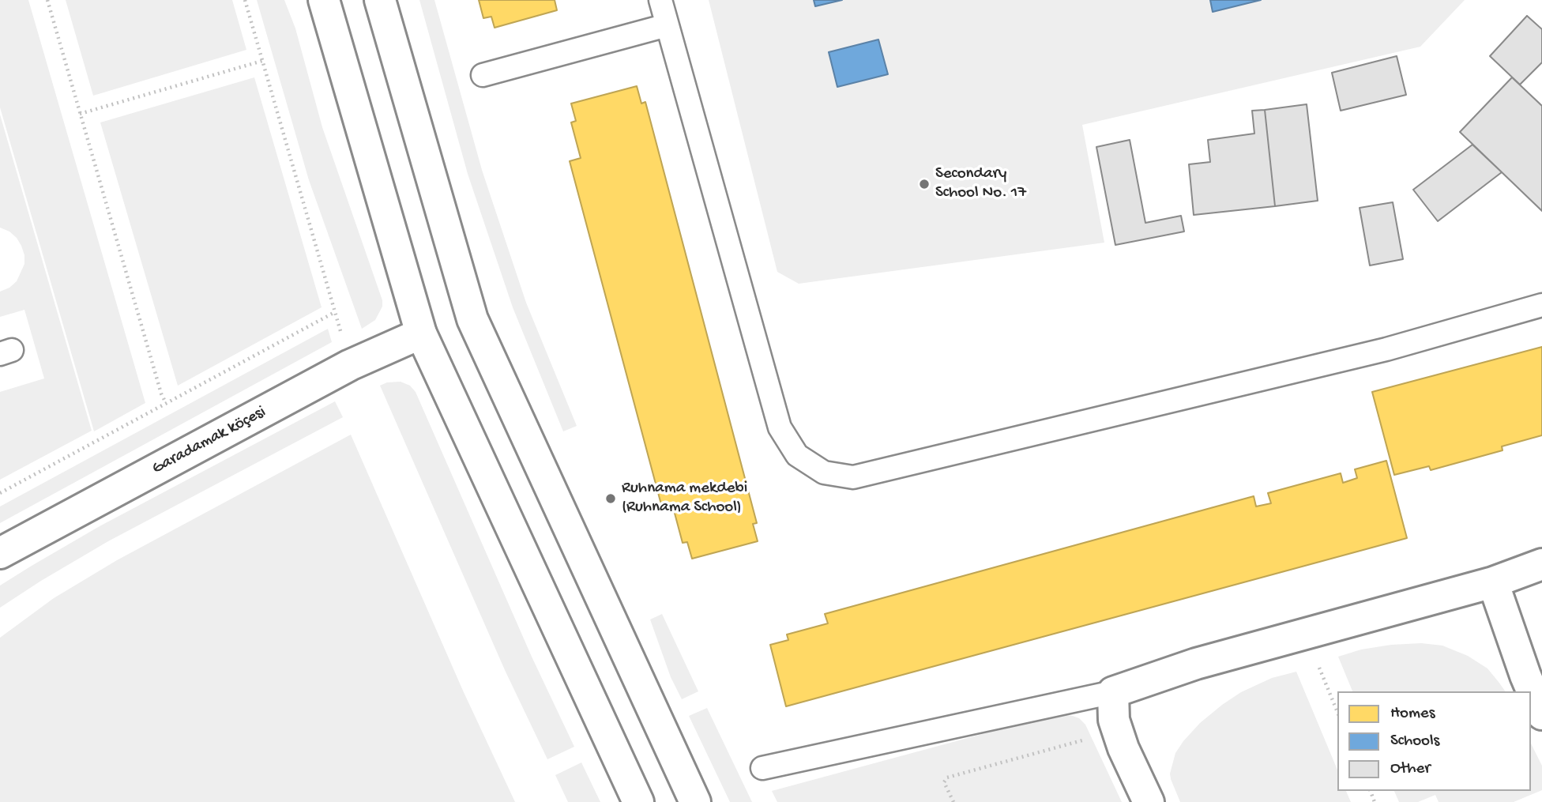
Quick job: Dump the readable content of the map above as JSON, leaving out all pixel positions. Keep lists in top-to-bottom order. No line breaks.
{"streets":{"main road":["Garadamak köçesi"]},"places":["Secondary School No. 17","Ruhnama mekdebi (Ruhnama School)"],"legend":["Homes","Schools","Other"]}
